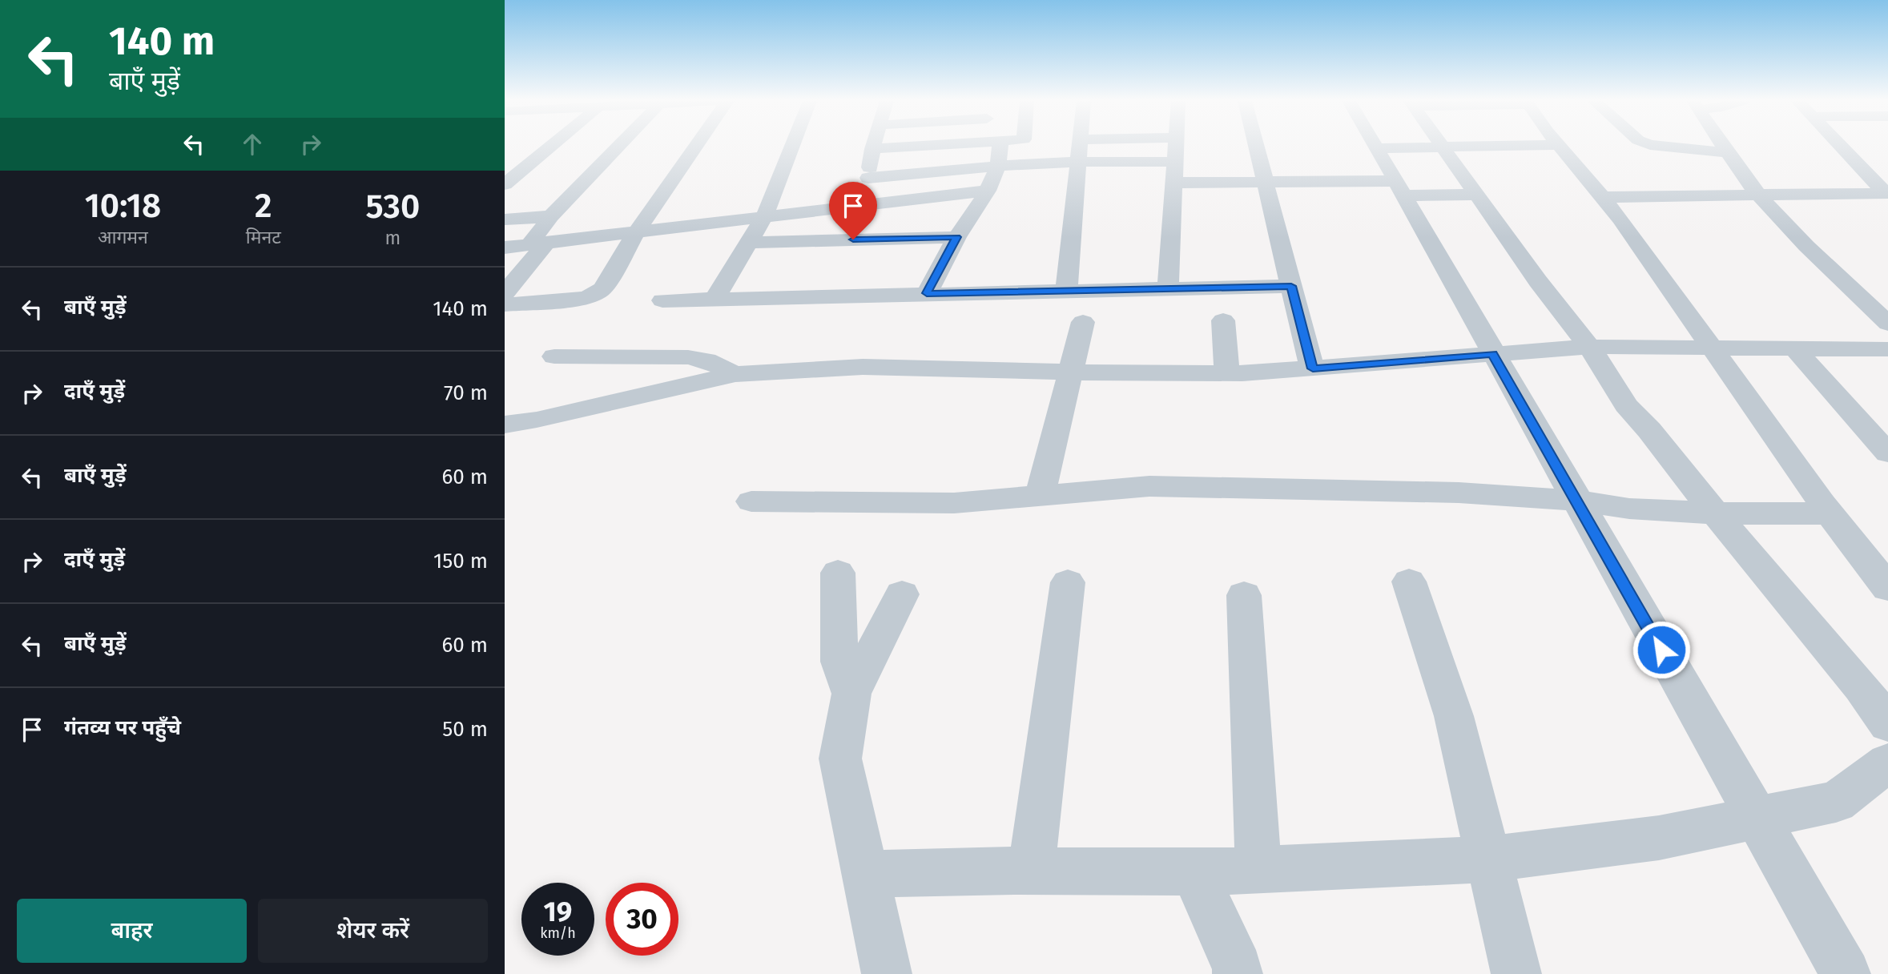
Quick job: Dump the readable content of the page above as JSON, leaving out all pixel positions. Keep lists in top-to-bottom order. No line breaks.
{"page":{"turn":["140 m","बाएँ मुड़ें"],"eta":["10:18","आगमन","2","मिनट","530","m"],"list":[{"name":"बाएँ मुड़ें","value":"140 m"},{"name":"दाएँ मुड़ें","value":"70 m"},{"name":"बाएँ मुड़ें","value":"60 m"},{"name":"दाएँ मुड़ें","value":"150 m"},{"name":"बाएँ मुड़ें","value":"60 m"},{"name":"गंतव्य पर पहुँचे","value":"50 m"}],"speed":"19 km/h","limit":"30","buttons":["बाहर","शेयर करें"]}}
